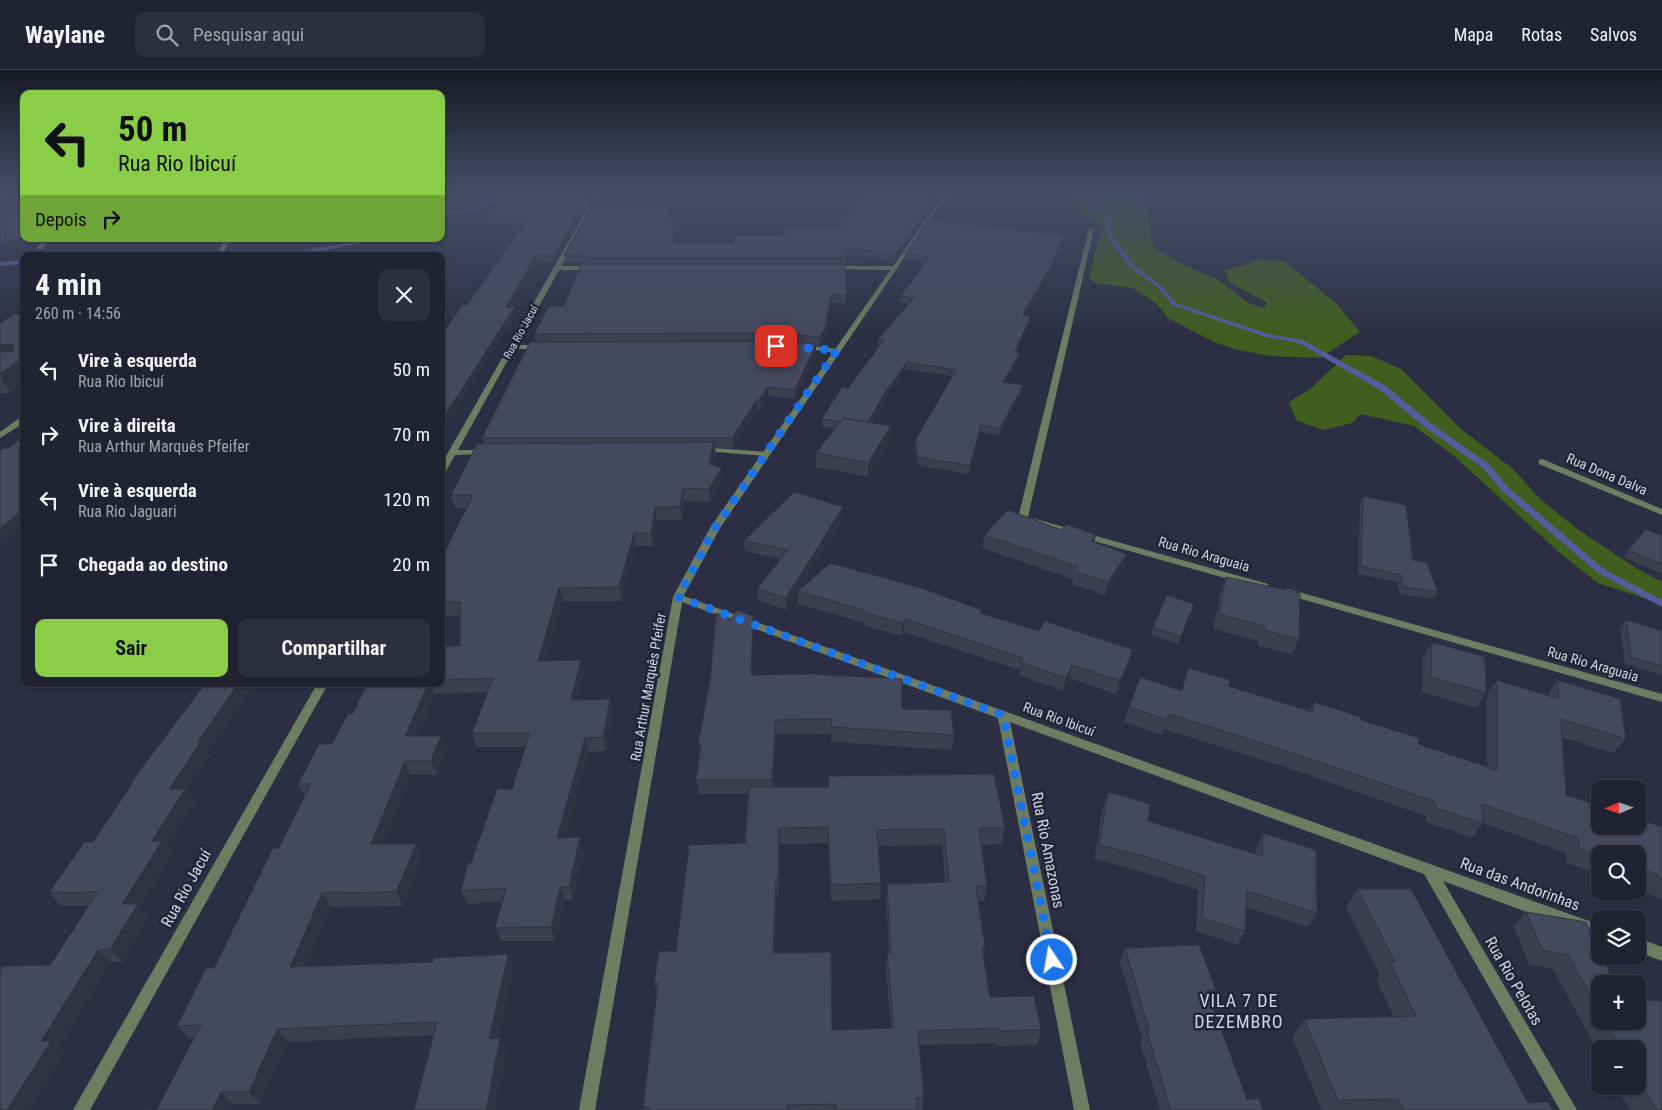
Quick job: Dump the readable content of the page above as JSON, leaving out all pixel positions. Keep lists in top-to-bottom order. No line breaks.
{"streets":{"street":["Rua Rio Jacuí","Rua Dona Dalva","Rua Rio Araguaia","Rua Arthur Marquês Pfeifer","Rua Rio Ibicuí","Rua Rio Amazonas","Rua das Andorinhas","Rua Rio Pelotas"]},"crossings":[["Rua Arthur Marquês Pfeifer","Rua Rio Ibicuí"],["Rua Rio Ibicuí","Rua Rio Amazonas"],["Rua Rio Ibicuí","Rua das Andorinhas"],["Rua Rio Ibicuí","Rua Rio Pelotas"],["Rua das Andorinhas","Rua Rio Pelotas"]],"districts":["VILA 7 DE DEZEMBRO"],"north":"left","page":{"header":"Waylane","search":"Pesquisar aqui","nav":["Mapa","Rotas","Salvos"],"turn":["50 m","Rua Rio Ibicuí"],"then":"Depois","heading":["4 min","260 m · 14:56"],"list":[{"name":"Vire à esquerda","note":"Rua Rio Ibicuí","value":"50 m"},{"name":"Vire à direita","note":"Rua Arthur Marquês Pfeifer","value":"70 m"},{"name":"Vire à esquerda","note":"Rua Rio Jaguari","value":"120 m"},{"name":"Chegada ao destino","value":"20 m"}],"buttons":["Sair","Compartilhar"],"map_buttons":["+","−"]}}
